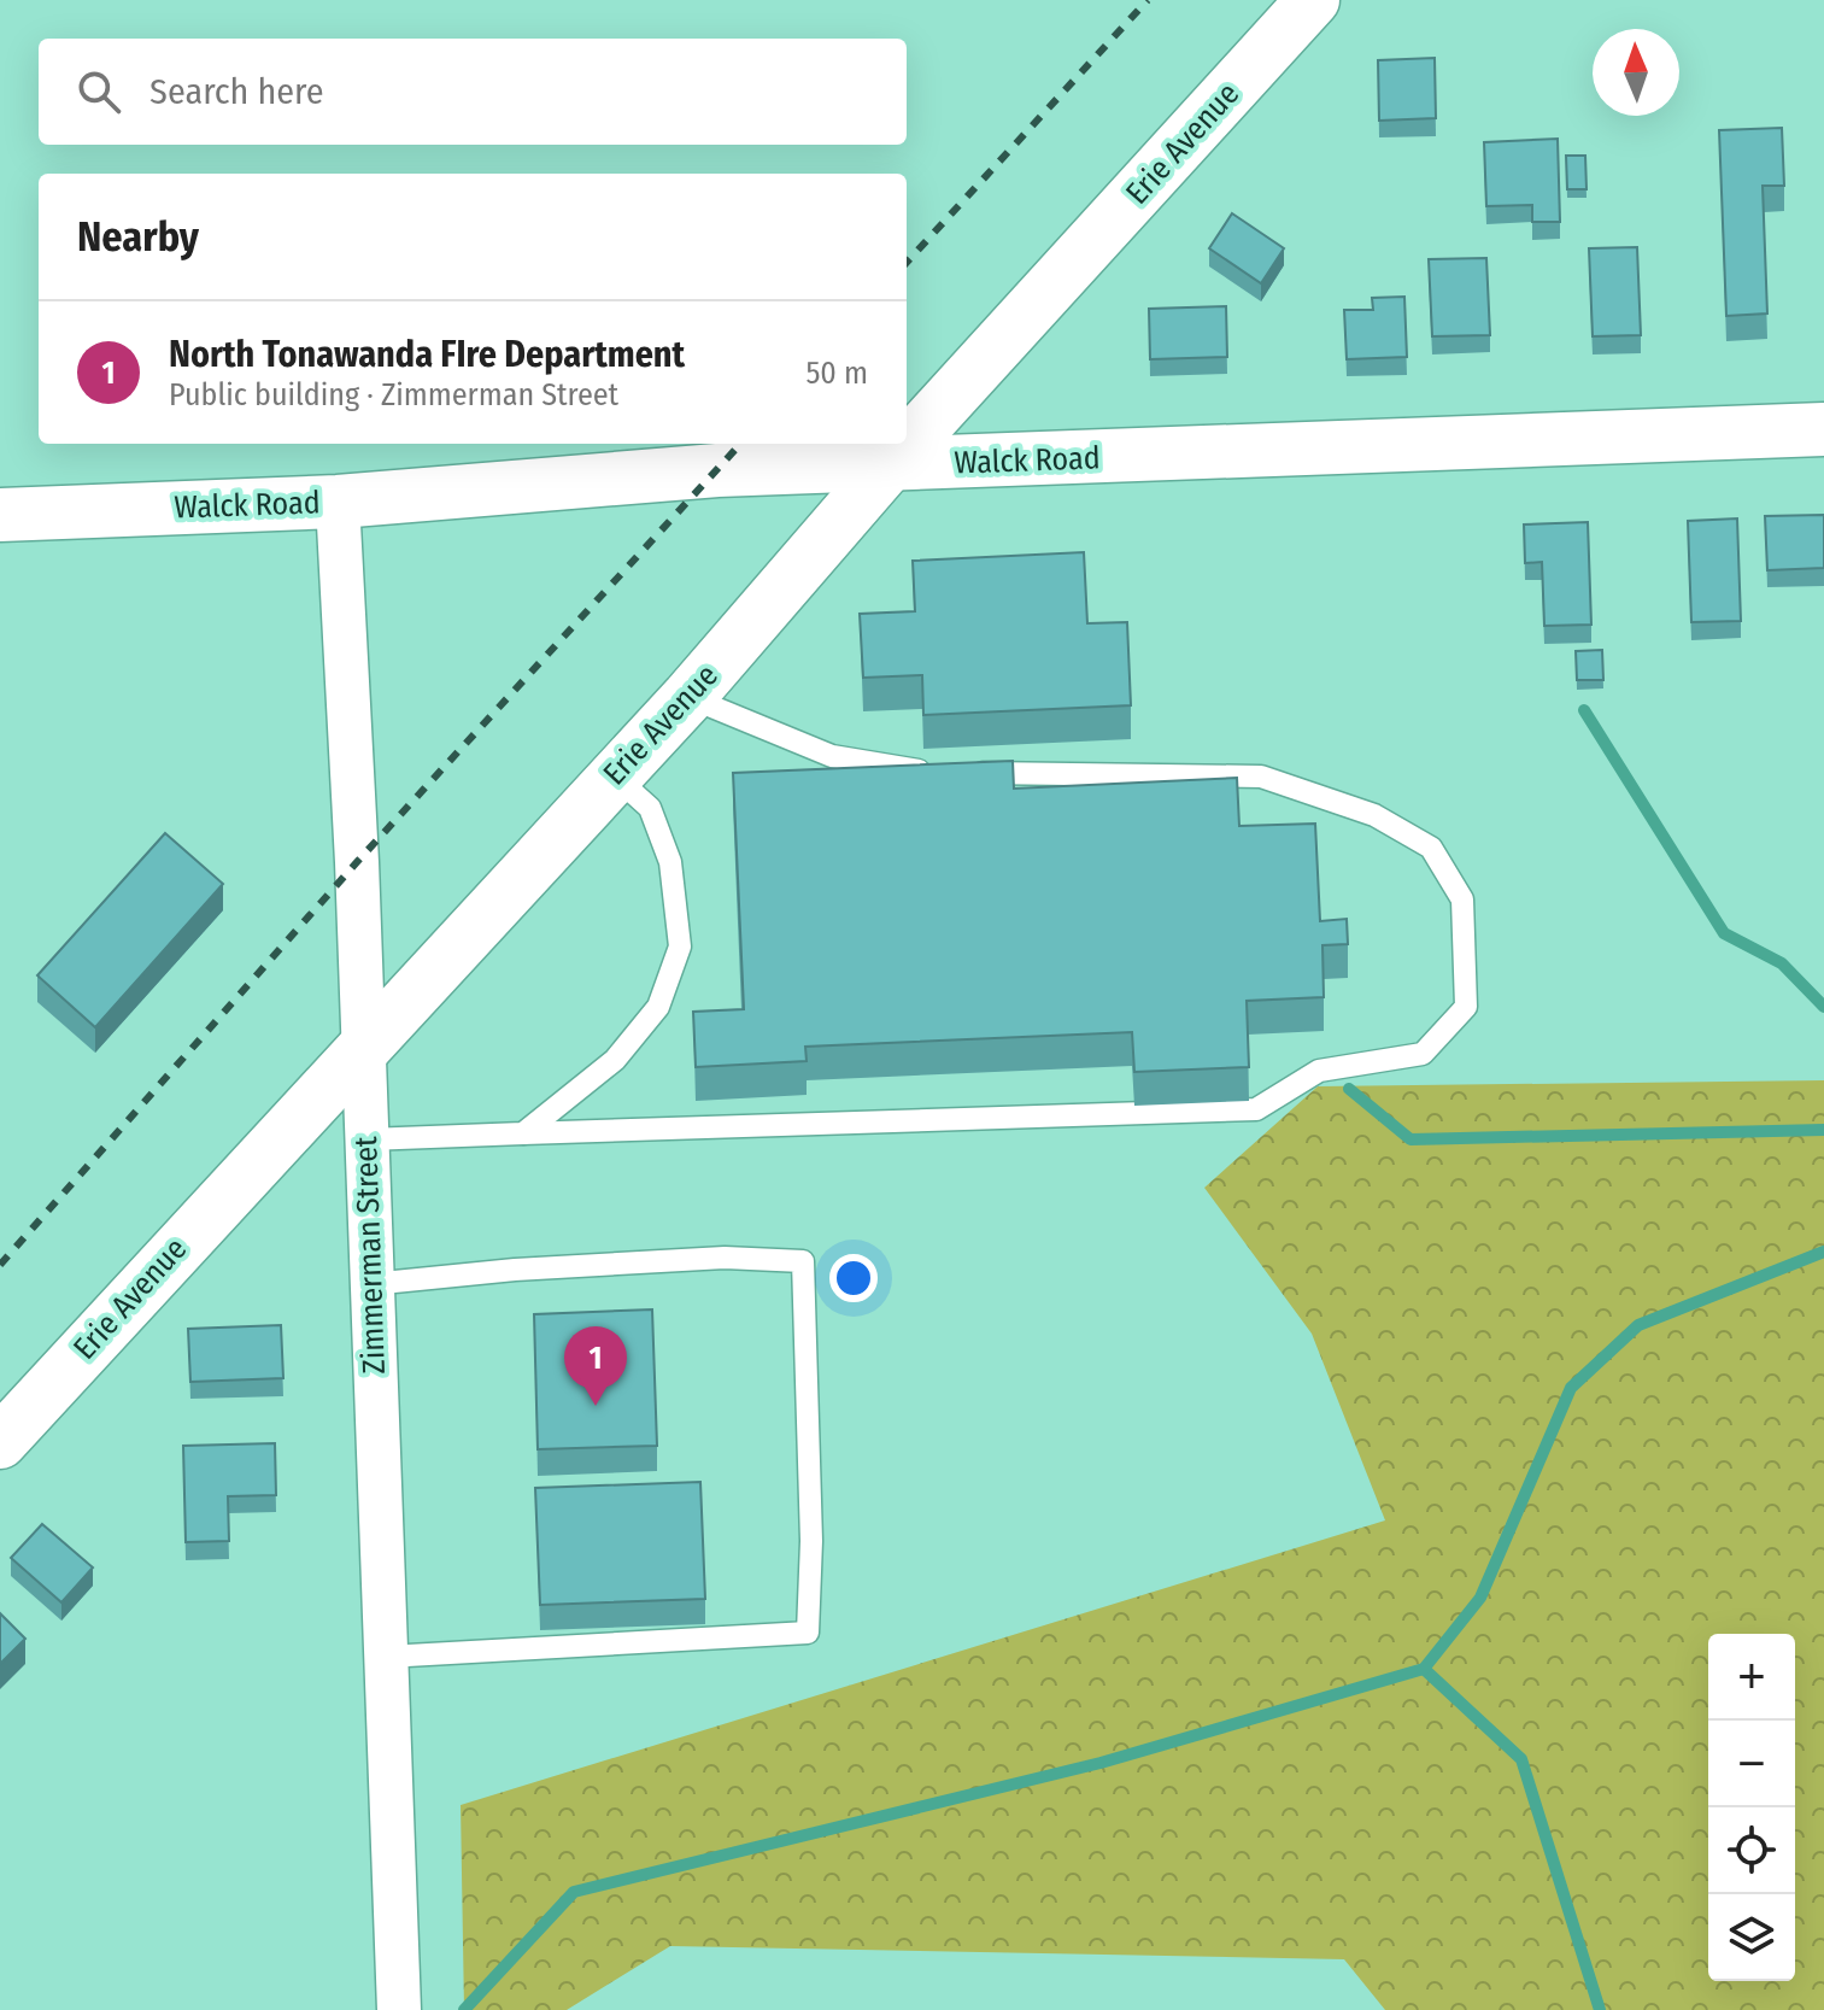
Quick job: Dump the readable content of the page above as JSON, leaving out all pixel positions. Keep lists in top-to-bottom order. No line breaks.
{"streets":{"main road":["Erie Avenue","Walck Road"],"street":["Zimmerman Street"]},"crossings":[["Erie Avenue","Walck Road"],["Erie Avenue","Zimmerman Street"],["Walck Road","Zimmerman Street"]],"north":"top","page":{"search":"Search here","heading":"Nearby","list":[{"mark":"1","name":"North Tonawanda FIre Department","note":"Public building · Zimmerman Street","value":"50 m"}],"pins":"1","map_buttons":["+","−"]}}
